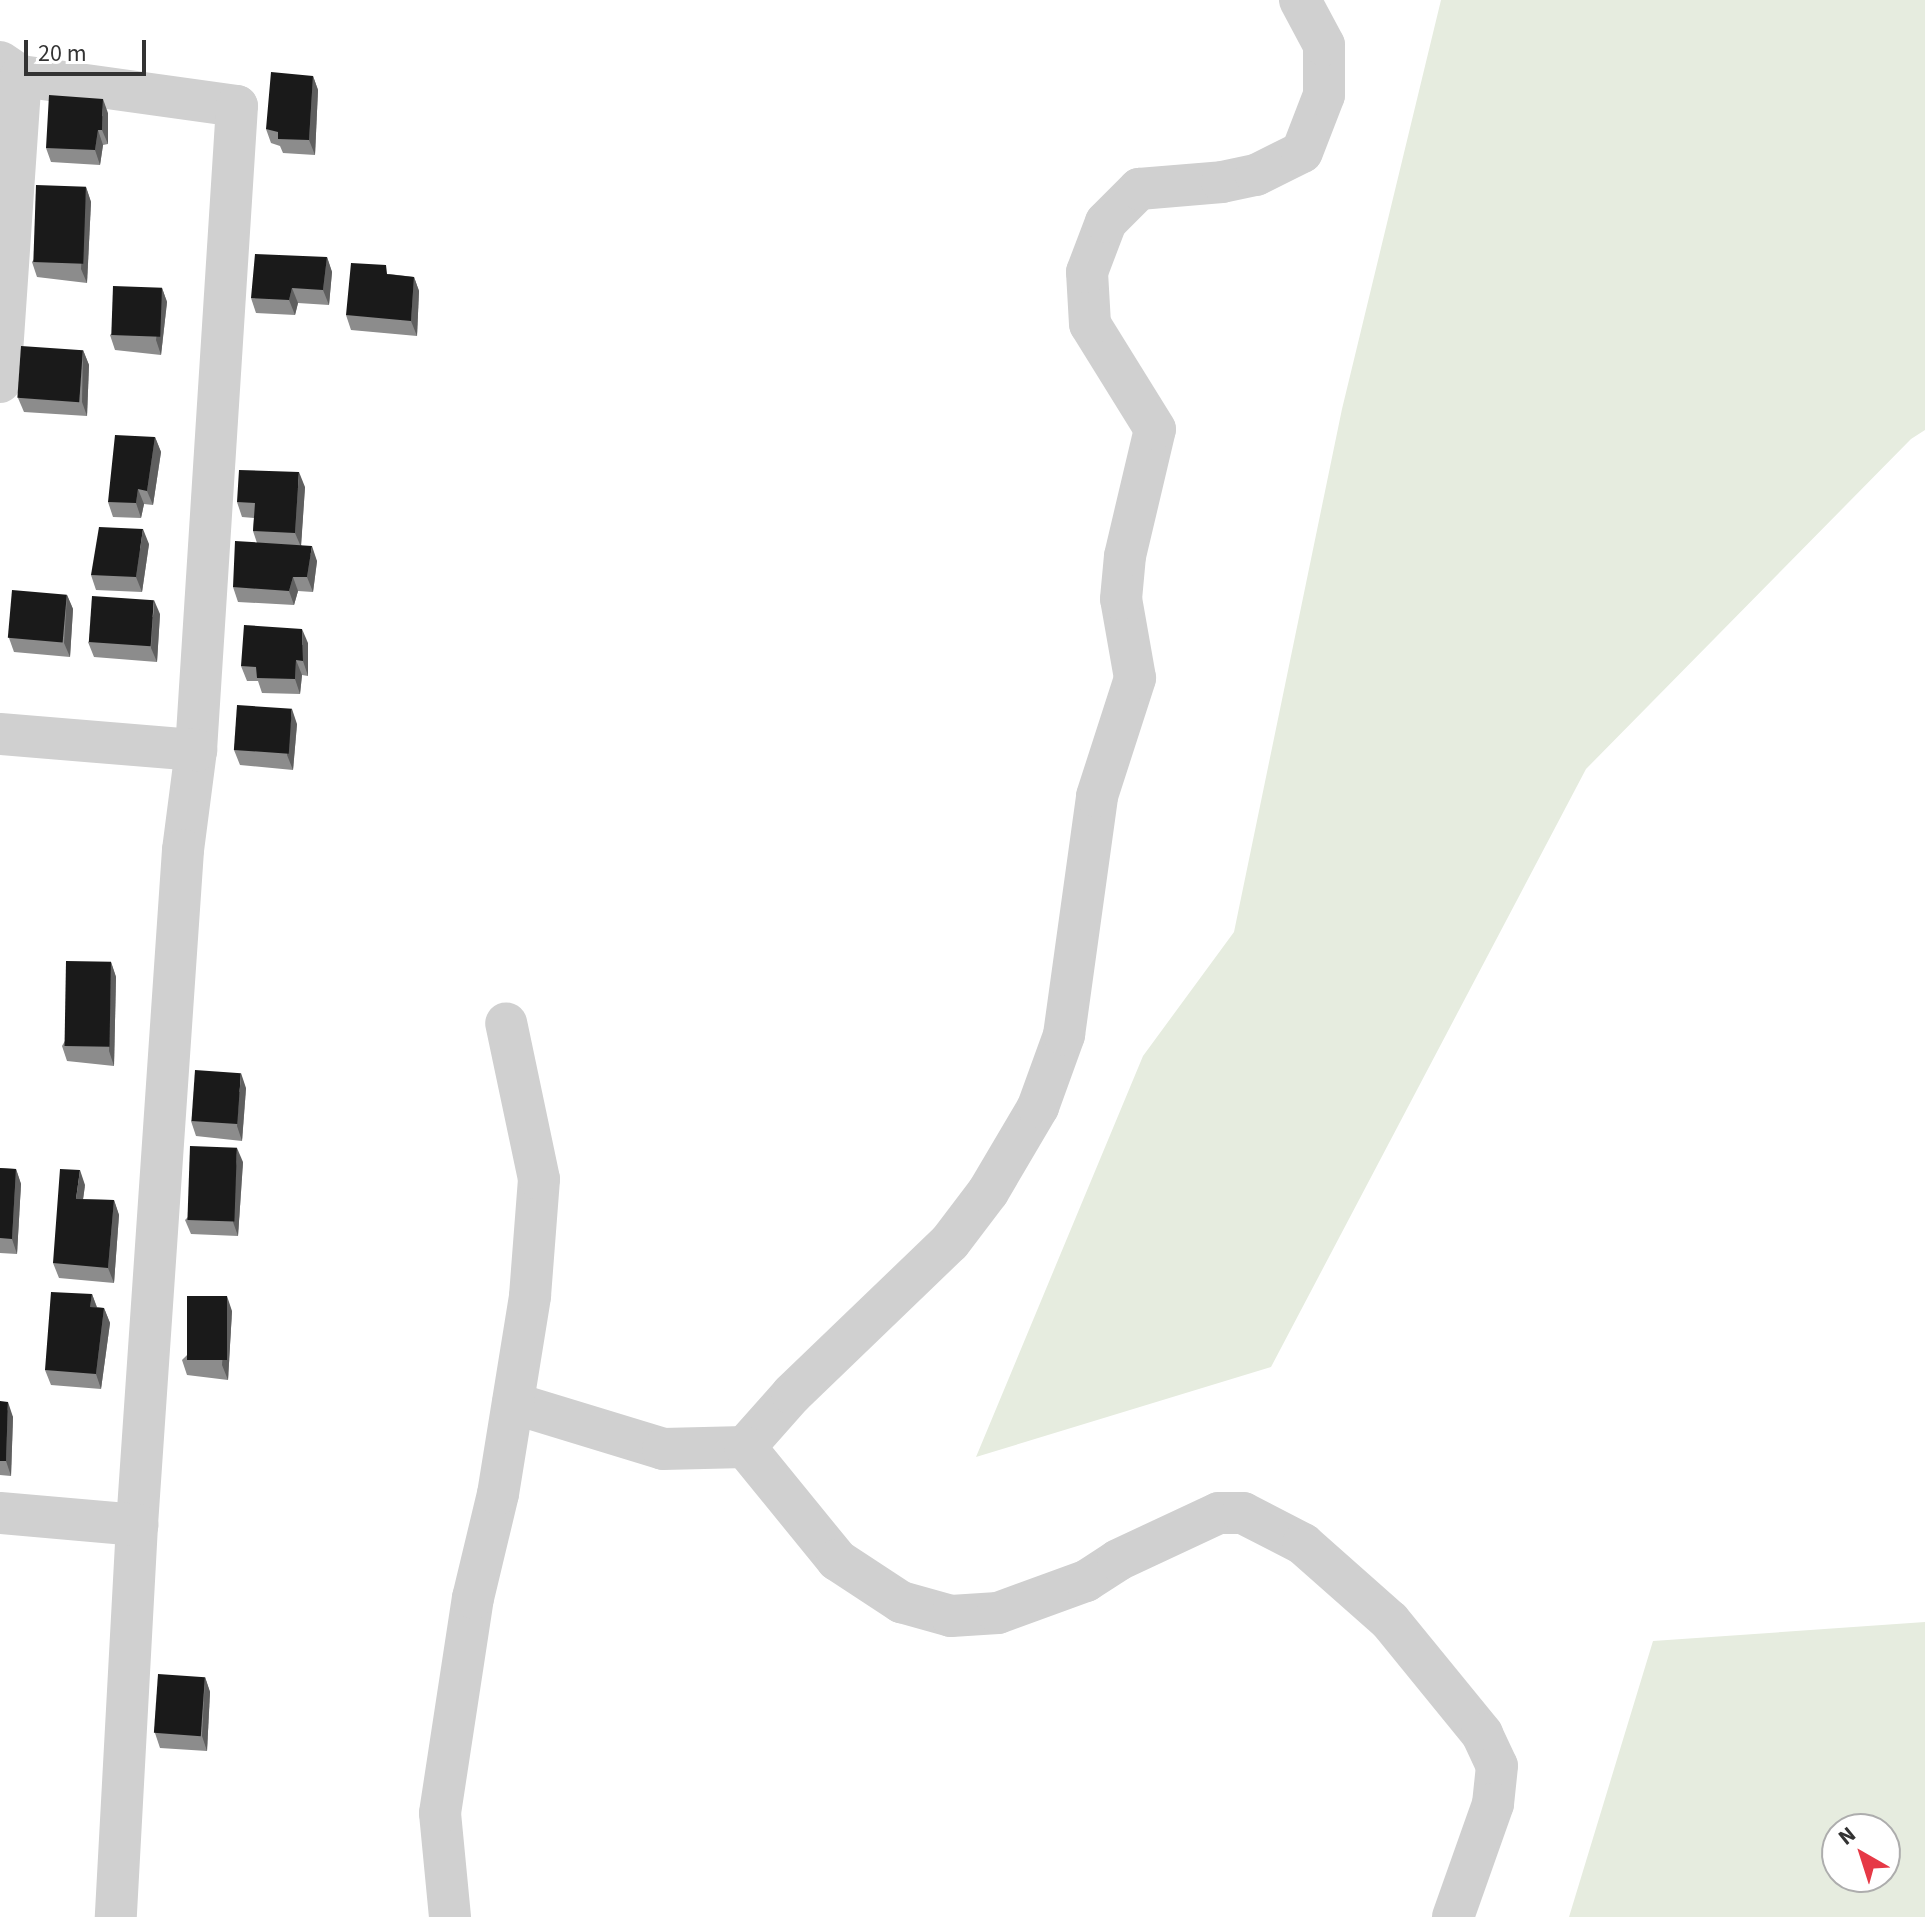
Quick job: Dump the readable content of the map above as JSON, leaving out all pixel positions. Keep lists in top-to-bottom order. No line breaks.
{"scale_bar":"20 m","north":"top left"}
